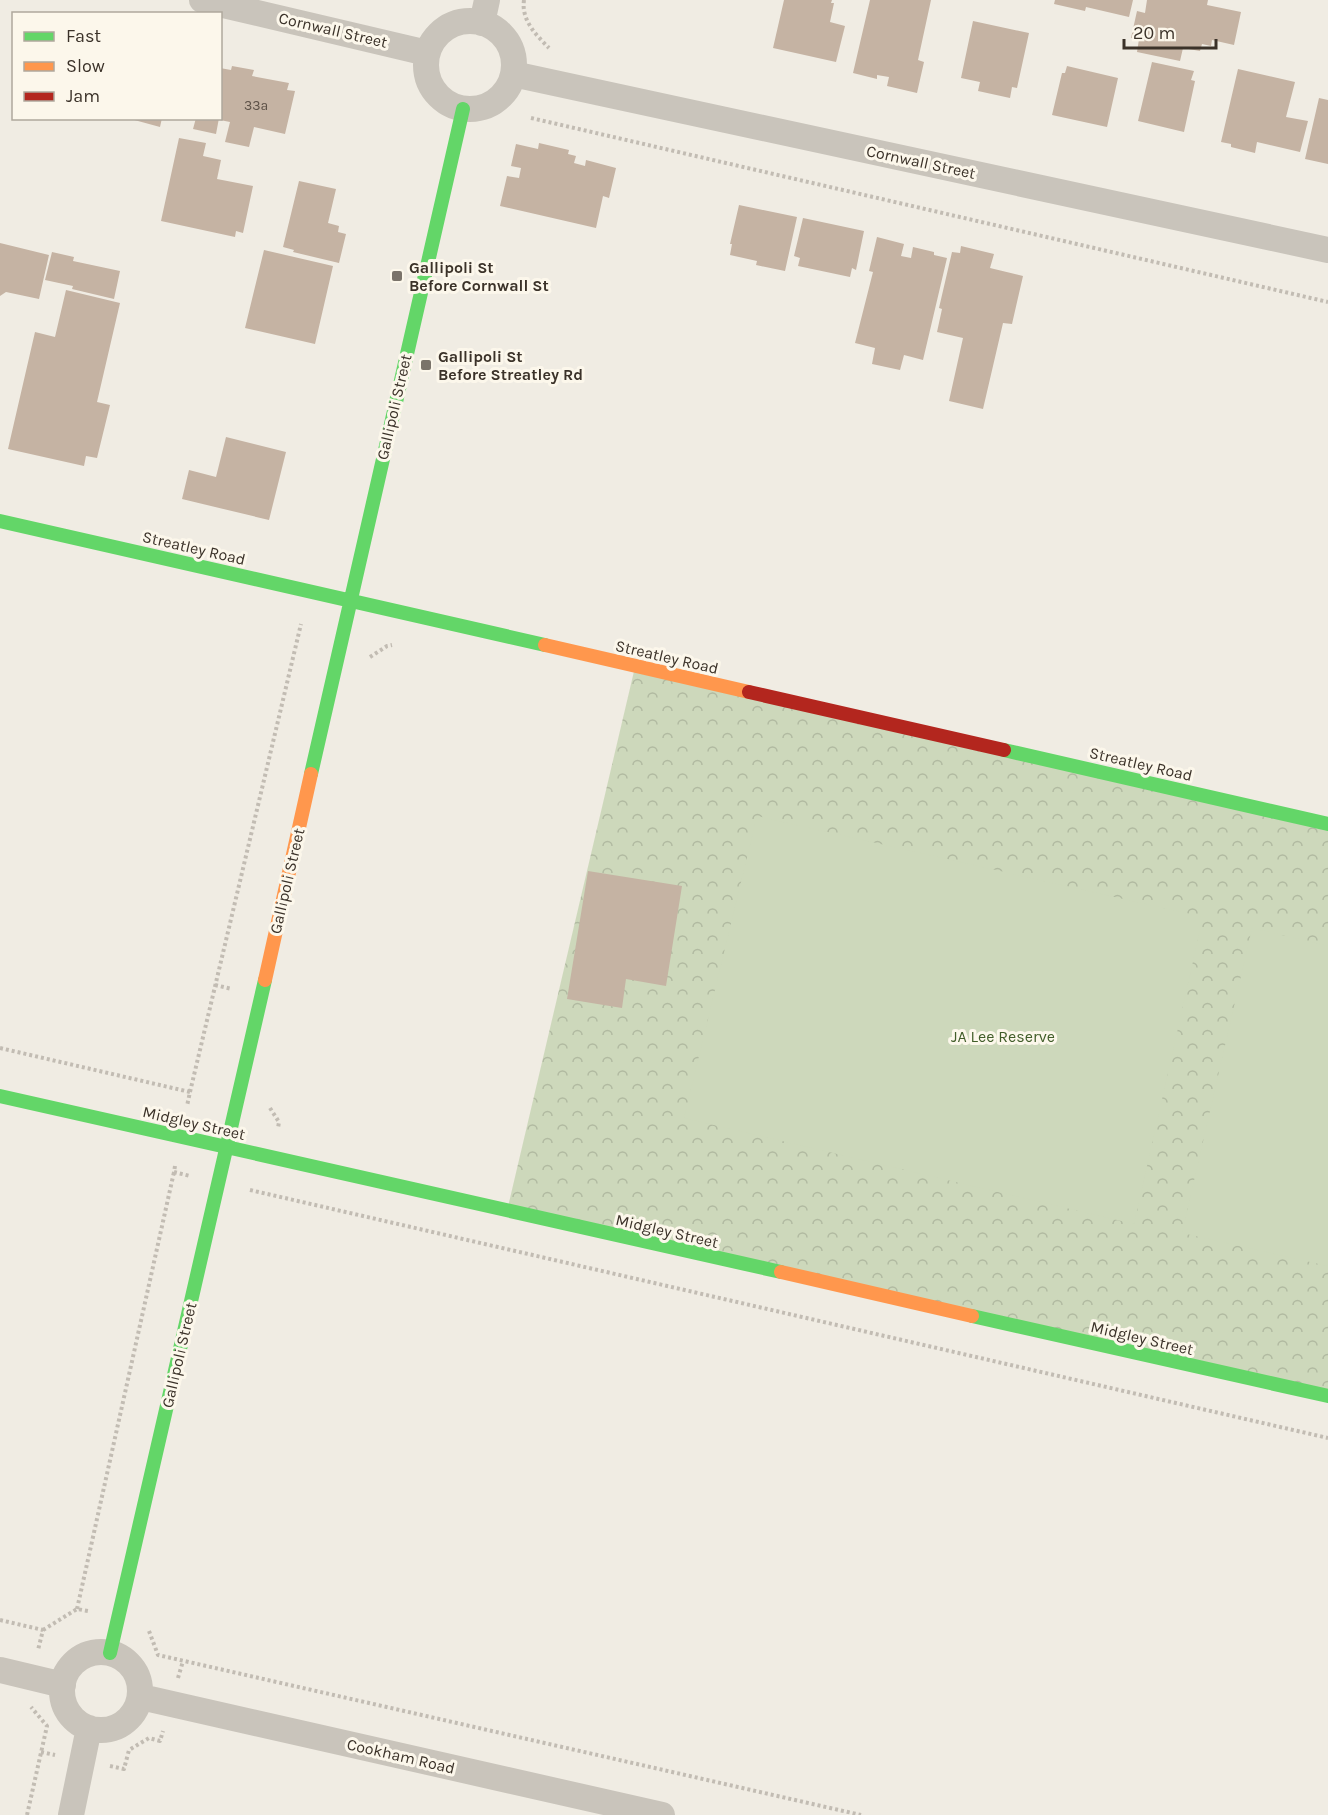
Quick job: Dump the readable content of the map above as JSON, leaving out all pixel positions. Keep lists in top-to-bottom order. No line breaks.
{"streets":{"street":["Cornwall Street","Gallipoli Street","Streatley Road","Midgley Street","Cookham Road"]},"crossings":[["Cornwall Street","Gallipoli Street"],["Gallipoli Street","Streatley Road"],["Gallipoli Street","Midgley Street"],["Gallipoli Street","Cookham Road"]],"parks":["JA Lee Reserve"],"places":{"transit":["Gallipoli St Before Cornwall St","Gallipoli St Before Streatley Rd"]},"house_numbers":["33a"],"legend":["Fast","Slow","Jam"],"scale_bar":"20 m"}
